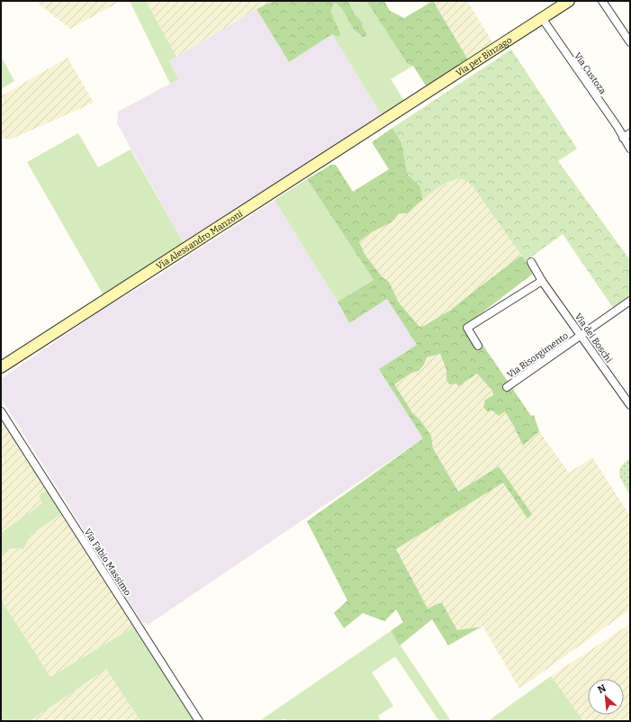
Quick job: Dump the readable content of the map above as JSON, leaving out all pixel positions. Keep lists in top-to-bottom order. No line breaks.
{"streets":{"main road":["Via per Binzago","Via Alessandro Manzoni"],"street":["Via Custoza","Via dei Boschi","Via Risorgimento","Via Fabio Massimo"]},"crossings":[["Via per Binzago","Via Custoza"],["Via per Binzago","Via Alessandro Manzoni"],["Via dei Boschi","Via Risorgimento"]],"north":"top left"}
